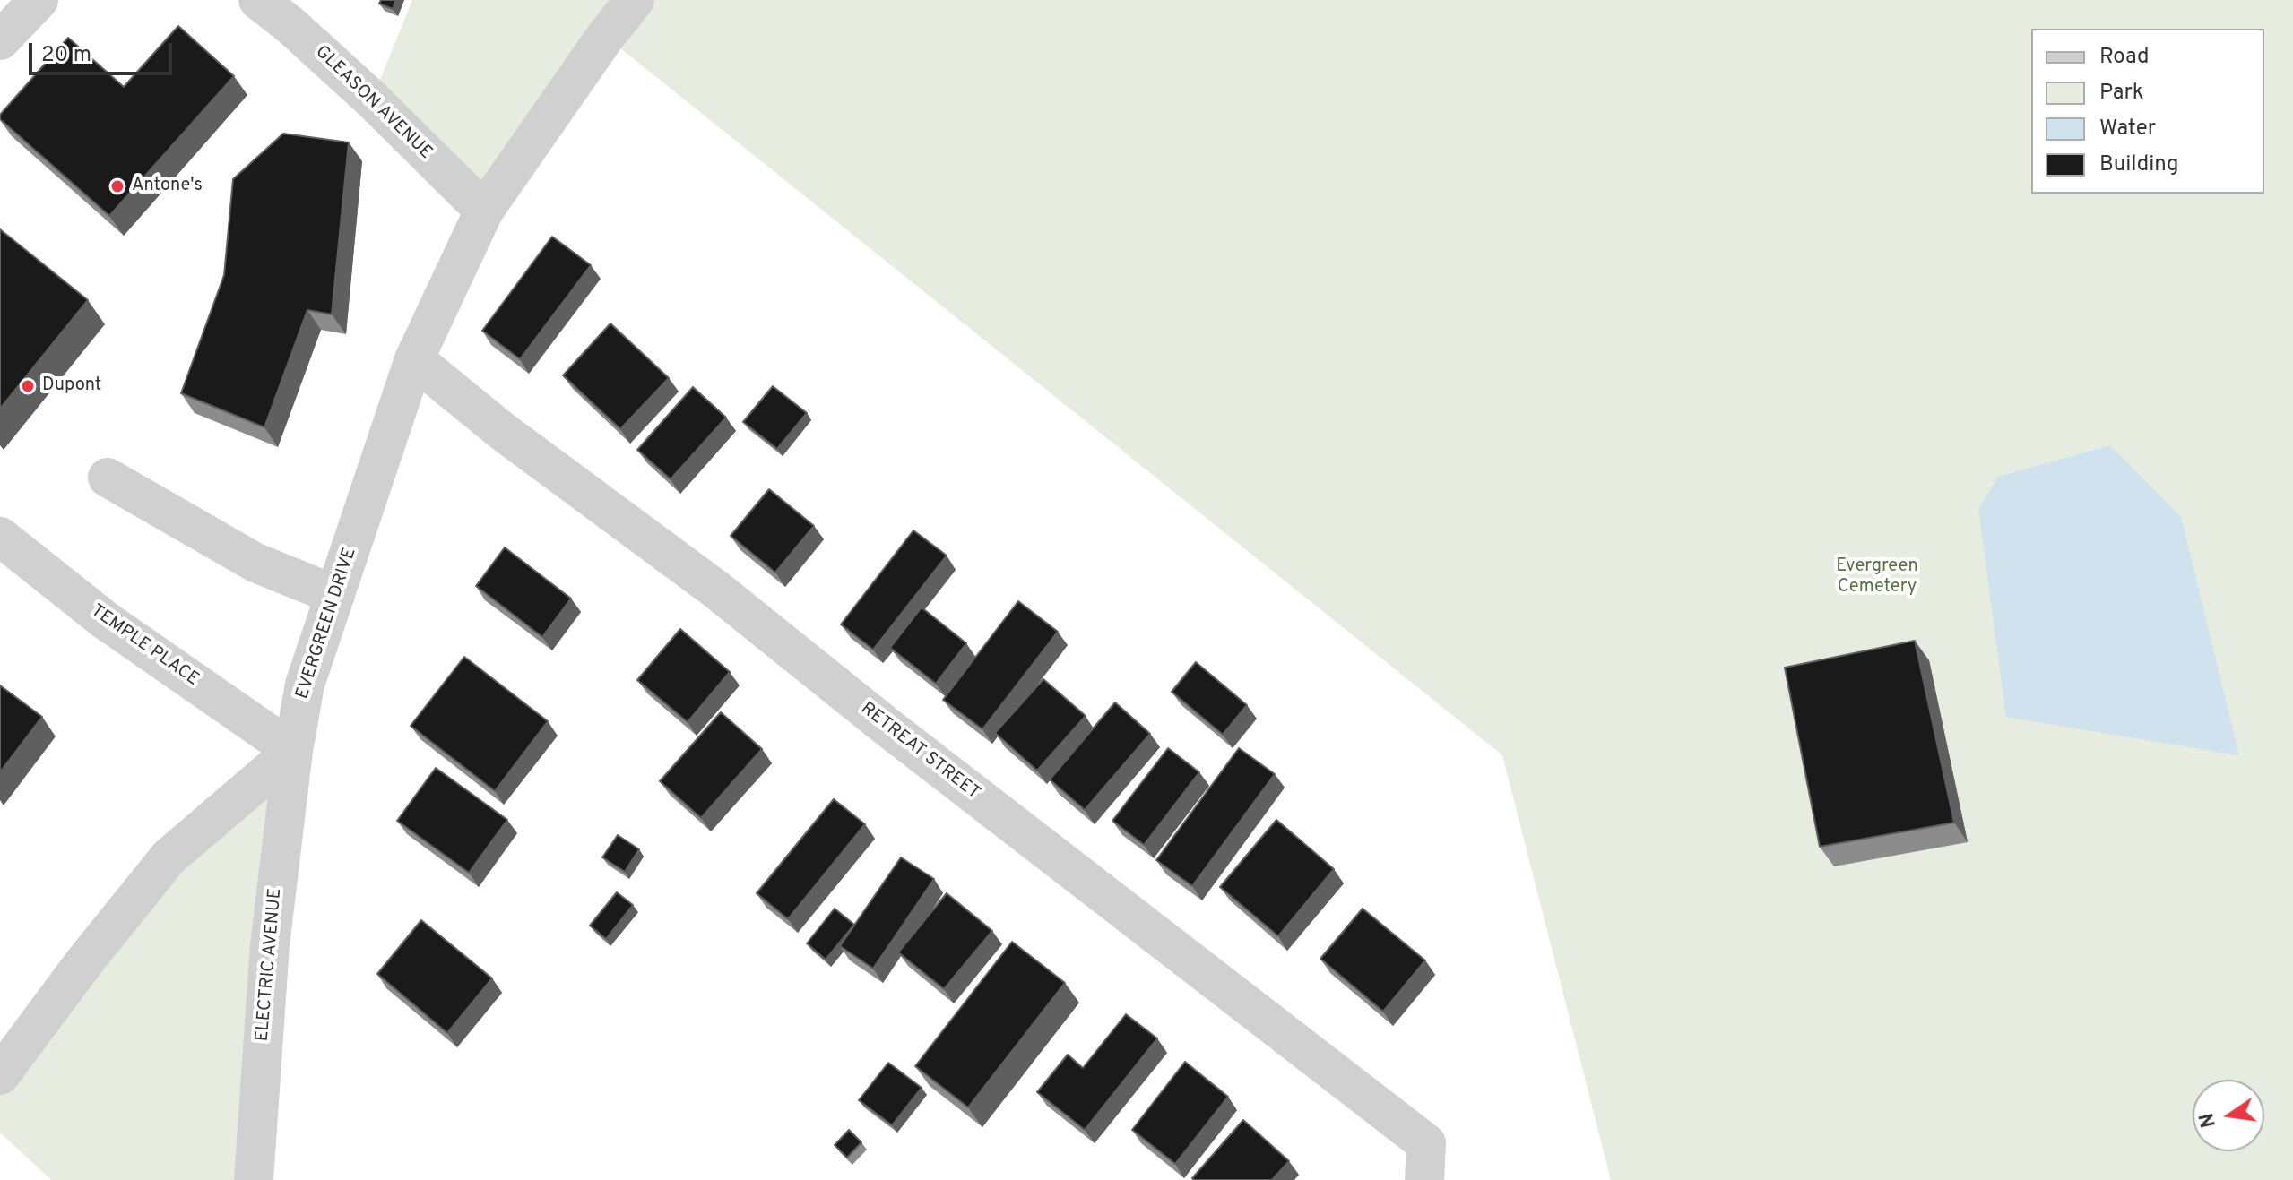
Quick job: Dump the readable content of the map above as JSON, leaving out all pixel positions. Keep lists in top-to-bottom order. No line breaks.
{"streets":{"street":["GLEASON AVENUE","EVERGREEN DRIVE","TEMPLE PLACE","RETREAT STREET","ELECTRIC AVENUE"]},"crossings":[["GLEASON AVENUE","EVERGREEN DRIVE"],["EVERGREEN DRIVE","TEMPLE PLACE"],["EVERGREEN DRIVE","RETREAT STREET"],["EVERGREEN DRIVE","ELECTRIC AVENUE"],["TEMPLE PLACE","ELECTRIC AVENUE"]],"parks":["Evergreen Cemetery"],"places":["Antone's","Dupont"],"legend":["Road","Park","Water","Building"],"scale_bar":"20 m","north":"left"}
